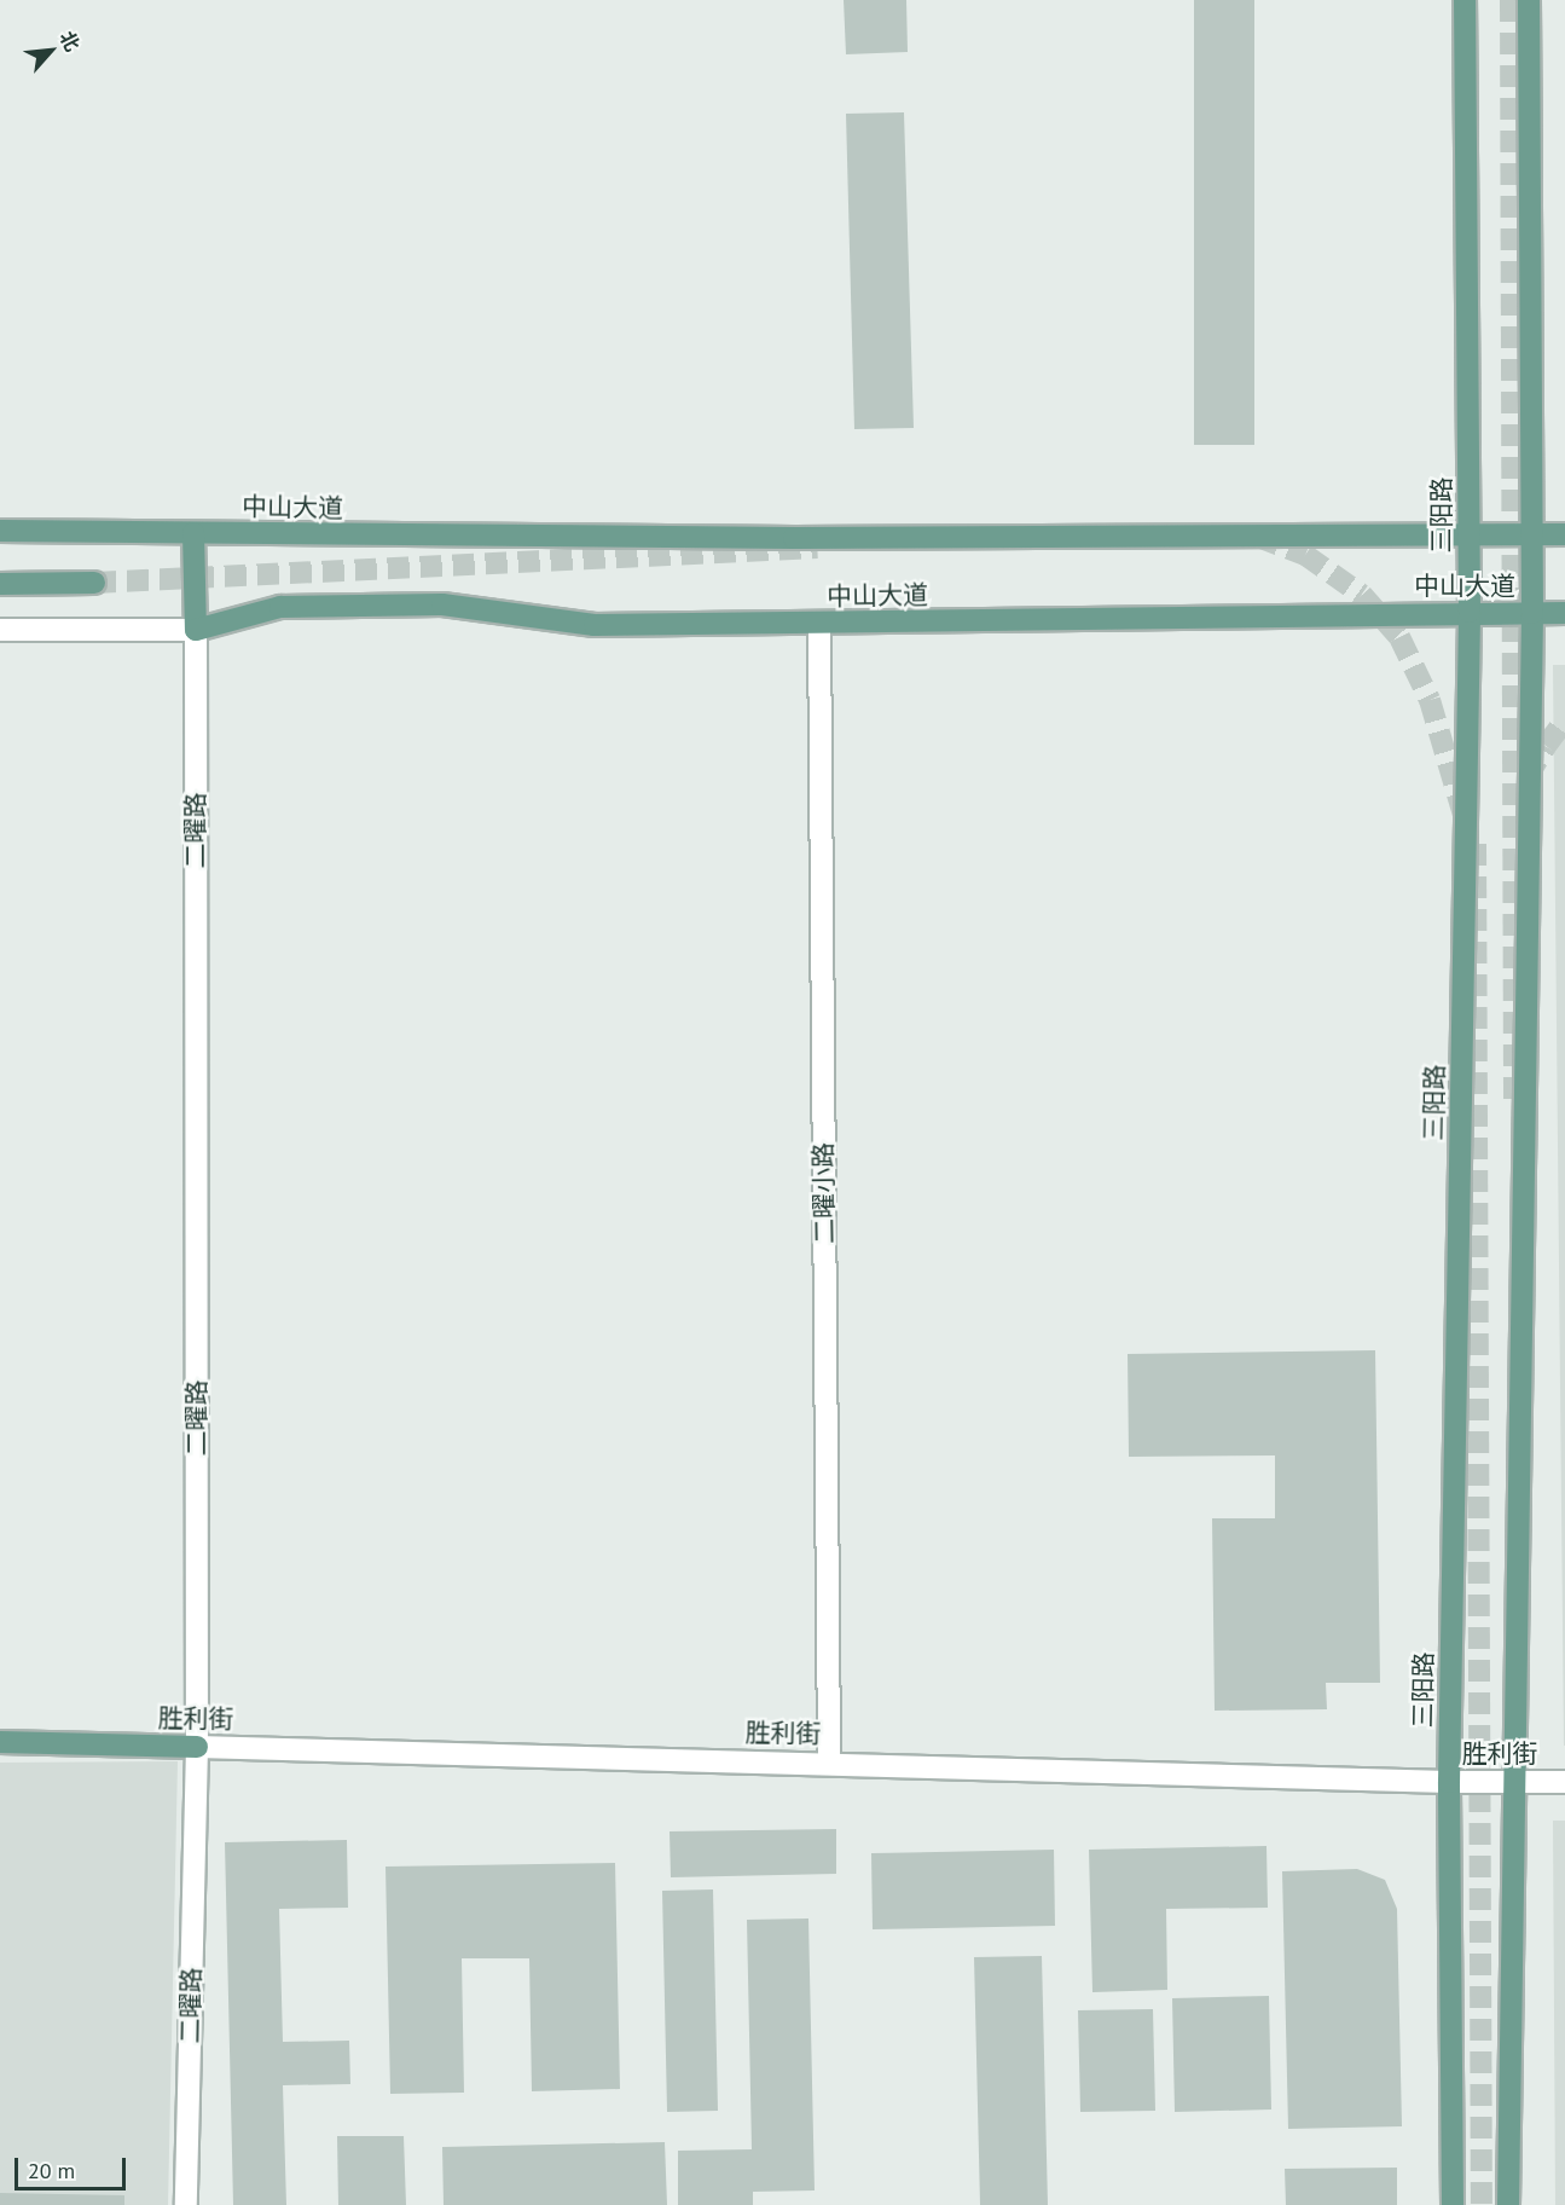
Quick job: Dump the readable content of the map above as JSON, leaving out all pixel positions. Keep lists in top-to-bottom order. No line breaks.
{"streets":{"main road":["中山大道","三阳路","胜利街"],"street":["二曜路","二曜小路"]},"crossings":[["中山大道","三阳路"],["中山大道","二曜路"],["中山大道","二曜小路"],["三阳路","胜利街"],["二曜路","胜利街"],["二曜小路","胜利街"]],"scale_bar":"20 m","north":"top right"}
